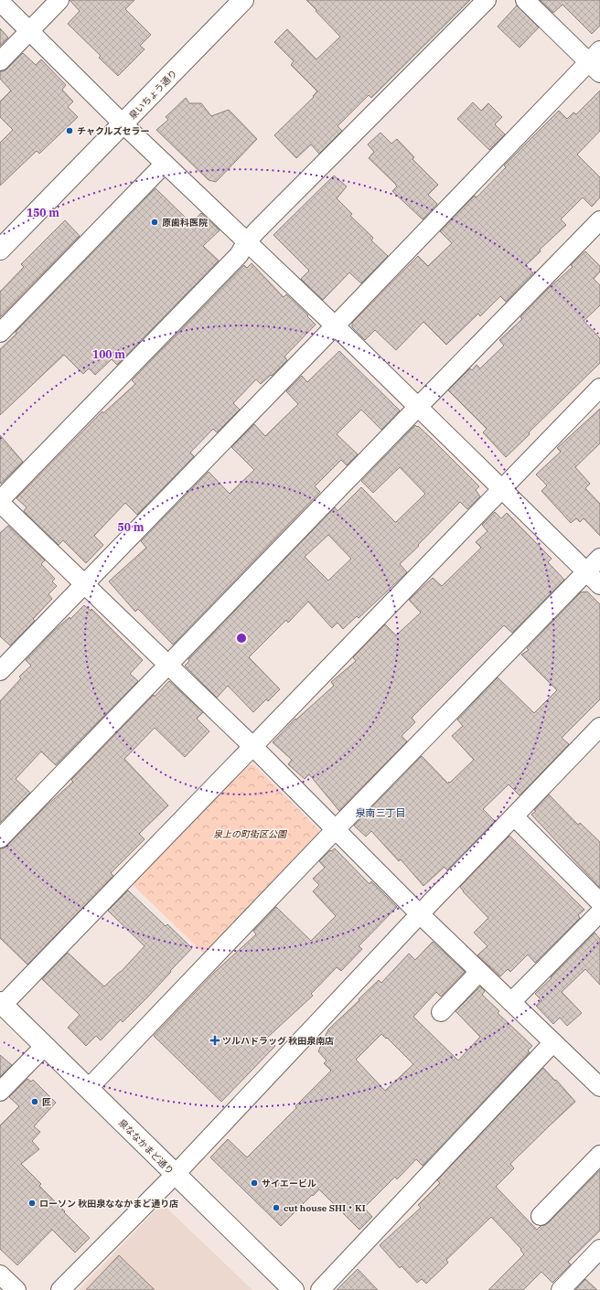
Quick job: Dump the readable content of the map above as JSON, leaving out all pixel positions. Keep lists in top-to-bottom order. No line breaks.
{"streets":{"street":["泉いちょう通り","泉ななかまど通り"]},"districts":["泉南三丁目"],"parks":["泉上の町街区公園"],"places":{"other":["チャクルズセラー","原歯科医院","匠","サイエービル","ローソン 秋田泉ななかまど通り店","cut house SHI・KI"],"health":["ツルハドラッグ 秋田泉南店"]},"rings":["150 m","100 m","50 m"]}
